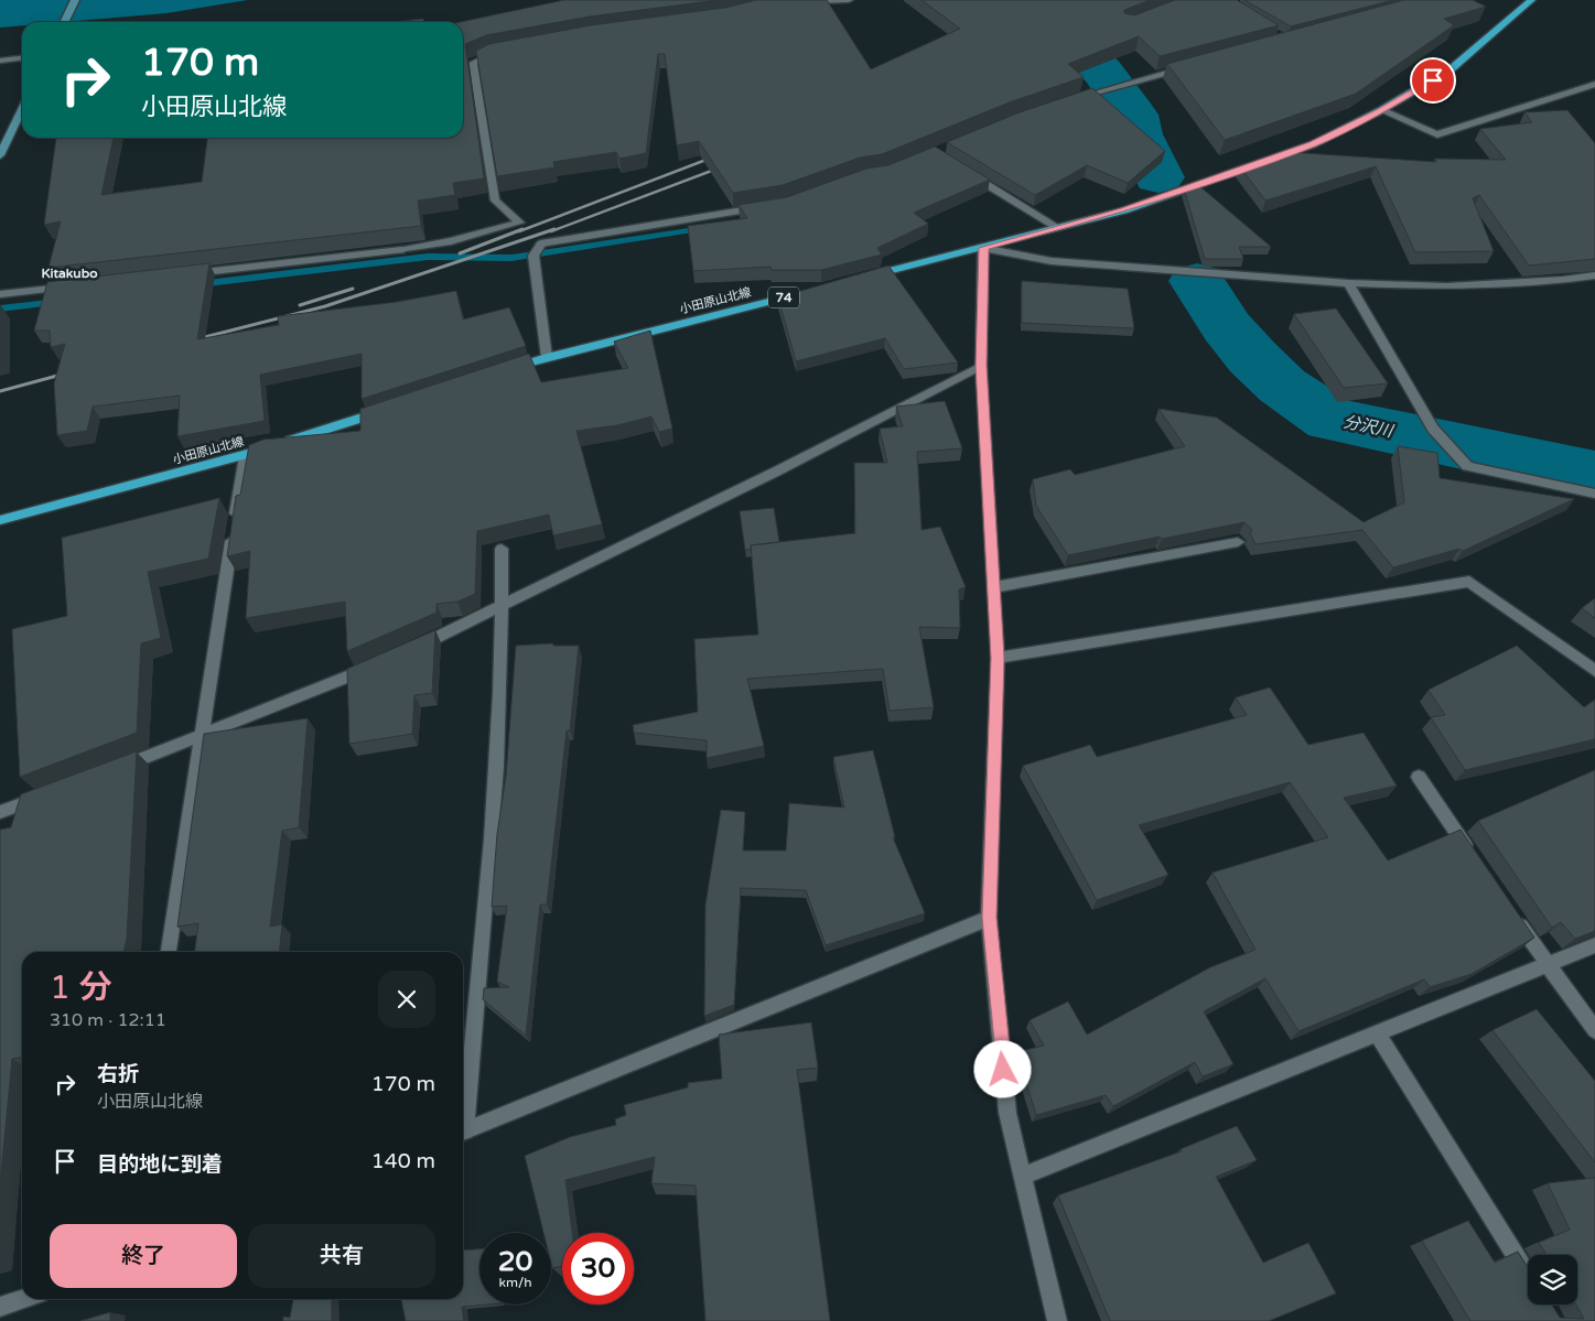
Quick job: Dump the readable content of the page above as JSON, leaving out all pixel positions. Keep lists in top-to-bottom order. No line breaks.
{"streets":{"main road":["74","小田原山北線"]},"districts":["Kitakubo"],"water":["分沢川"],"page":{"turn":["170 m","小田原山北線"],"heading":["1 分","310 m · 12:11"],"list":[{"name":"右折","note":"小田原山北線","value":"170 m"},{"name":"目的地に到着","value":"140 m"}],"buttons":["終了","共有"],"speed":"20 km/h","limit":"30"}}
